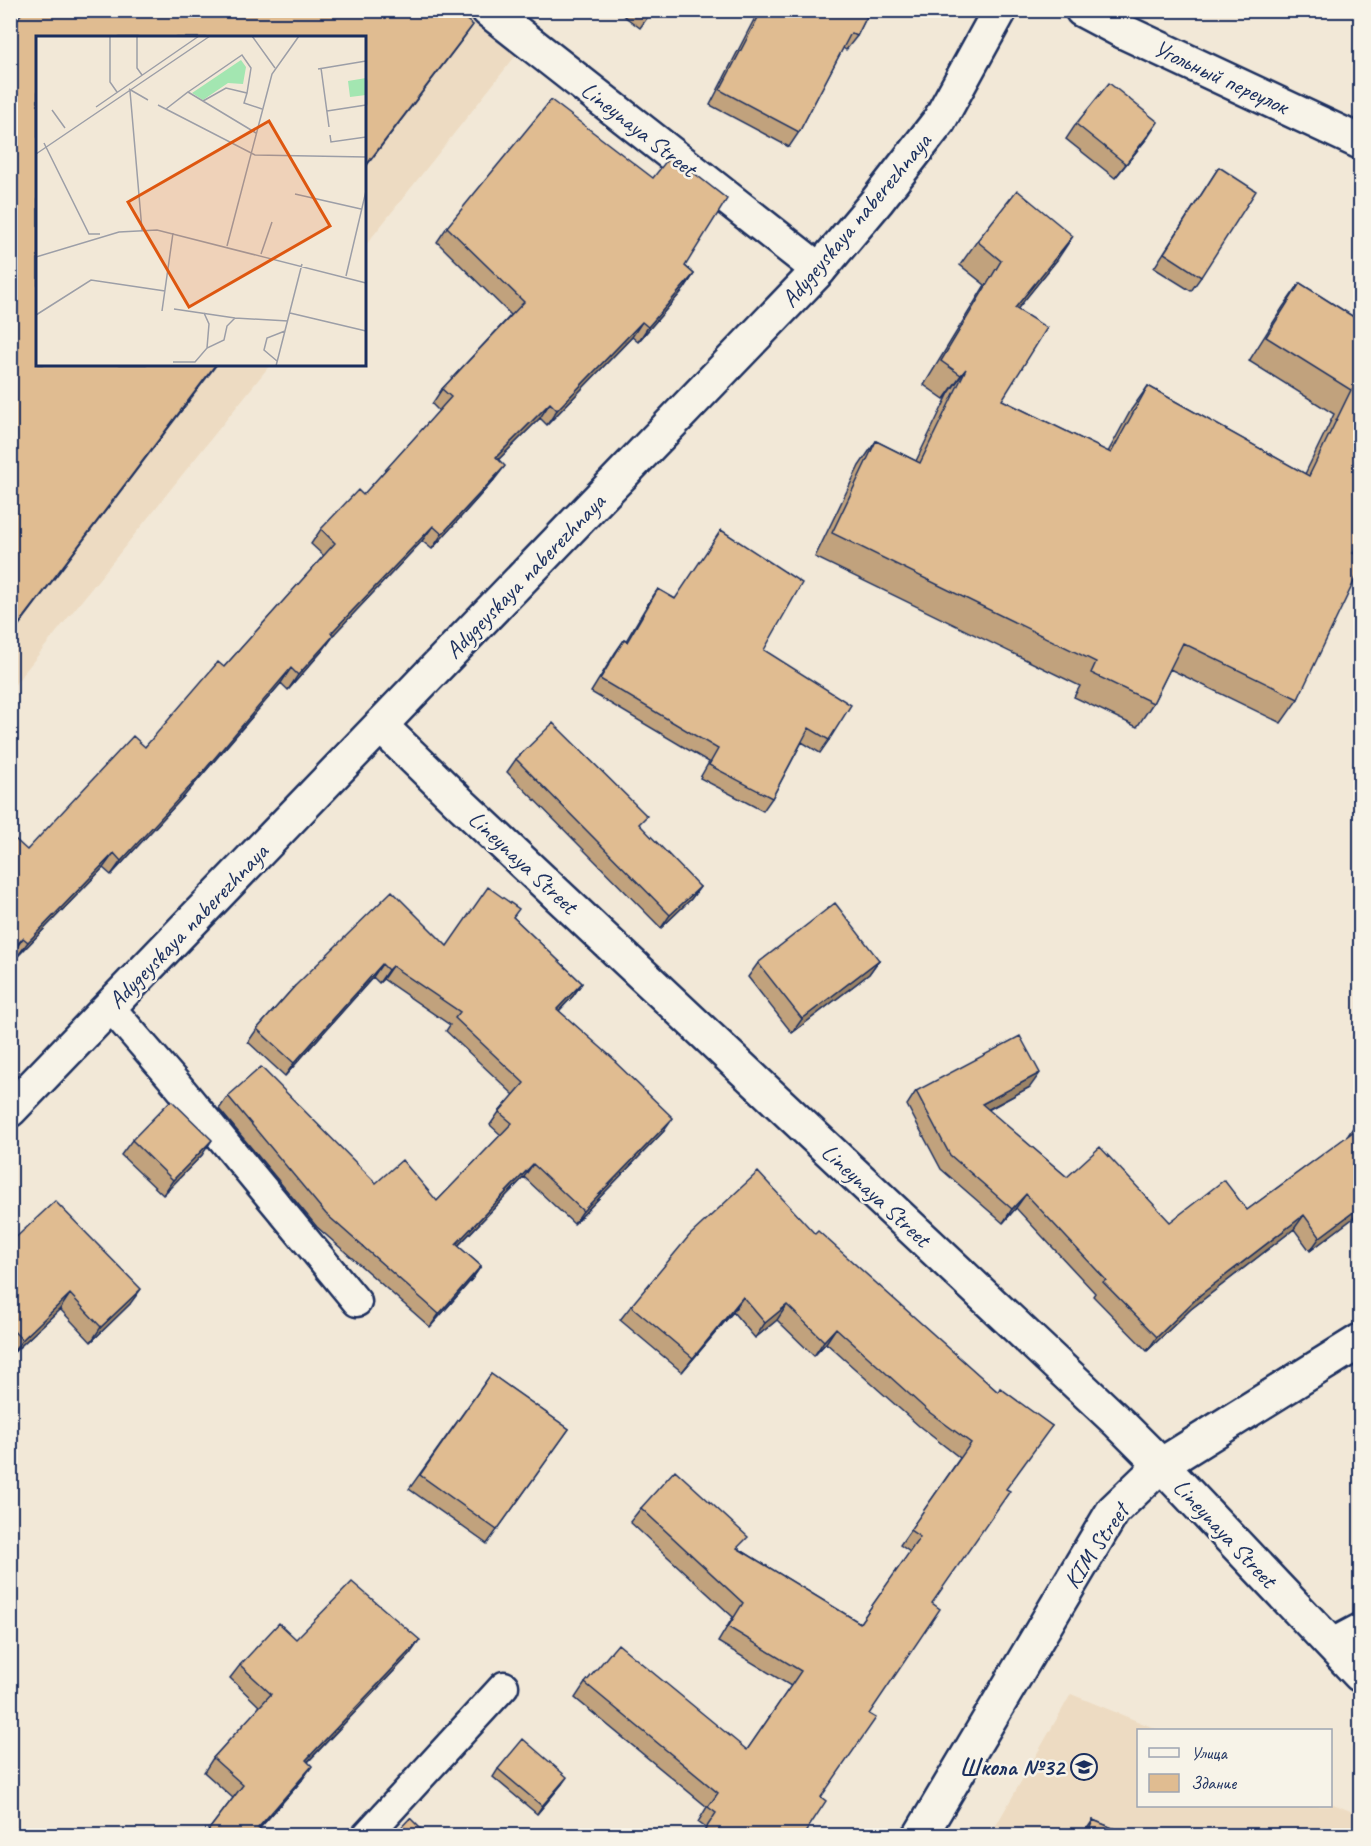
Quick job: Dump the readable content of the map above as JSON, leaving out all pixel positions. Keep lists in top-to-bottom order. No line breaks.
{"streets":{"street":["Угольный переулок","Lineynaya Street","Adygeyskaya naberezhnaya","KIM Street"]},"crossings":[["Lineynaya Street","Adygeyskaya naberezhnaya"],["Lineynaya Street","KIM Street"]],"places":{"school or university":["Школа №32"]},"legend":["Улица","Здание"]}
